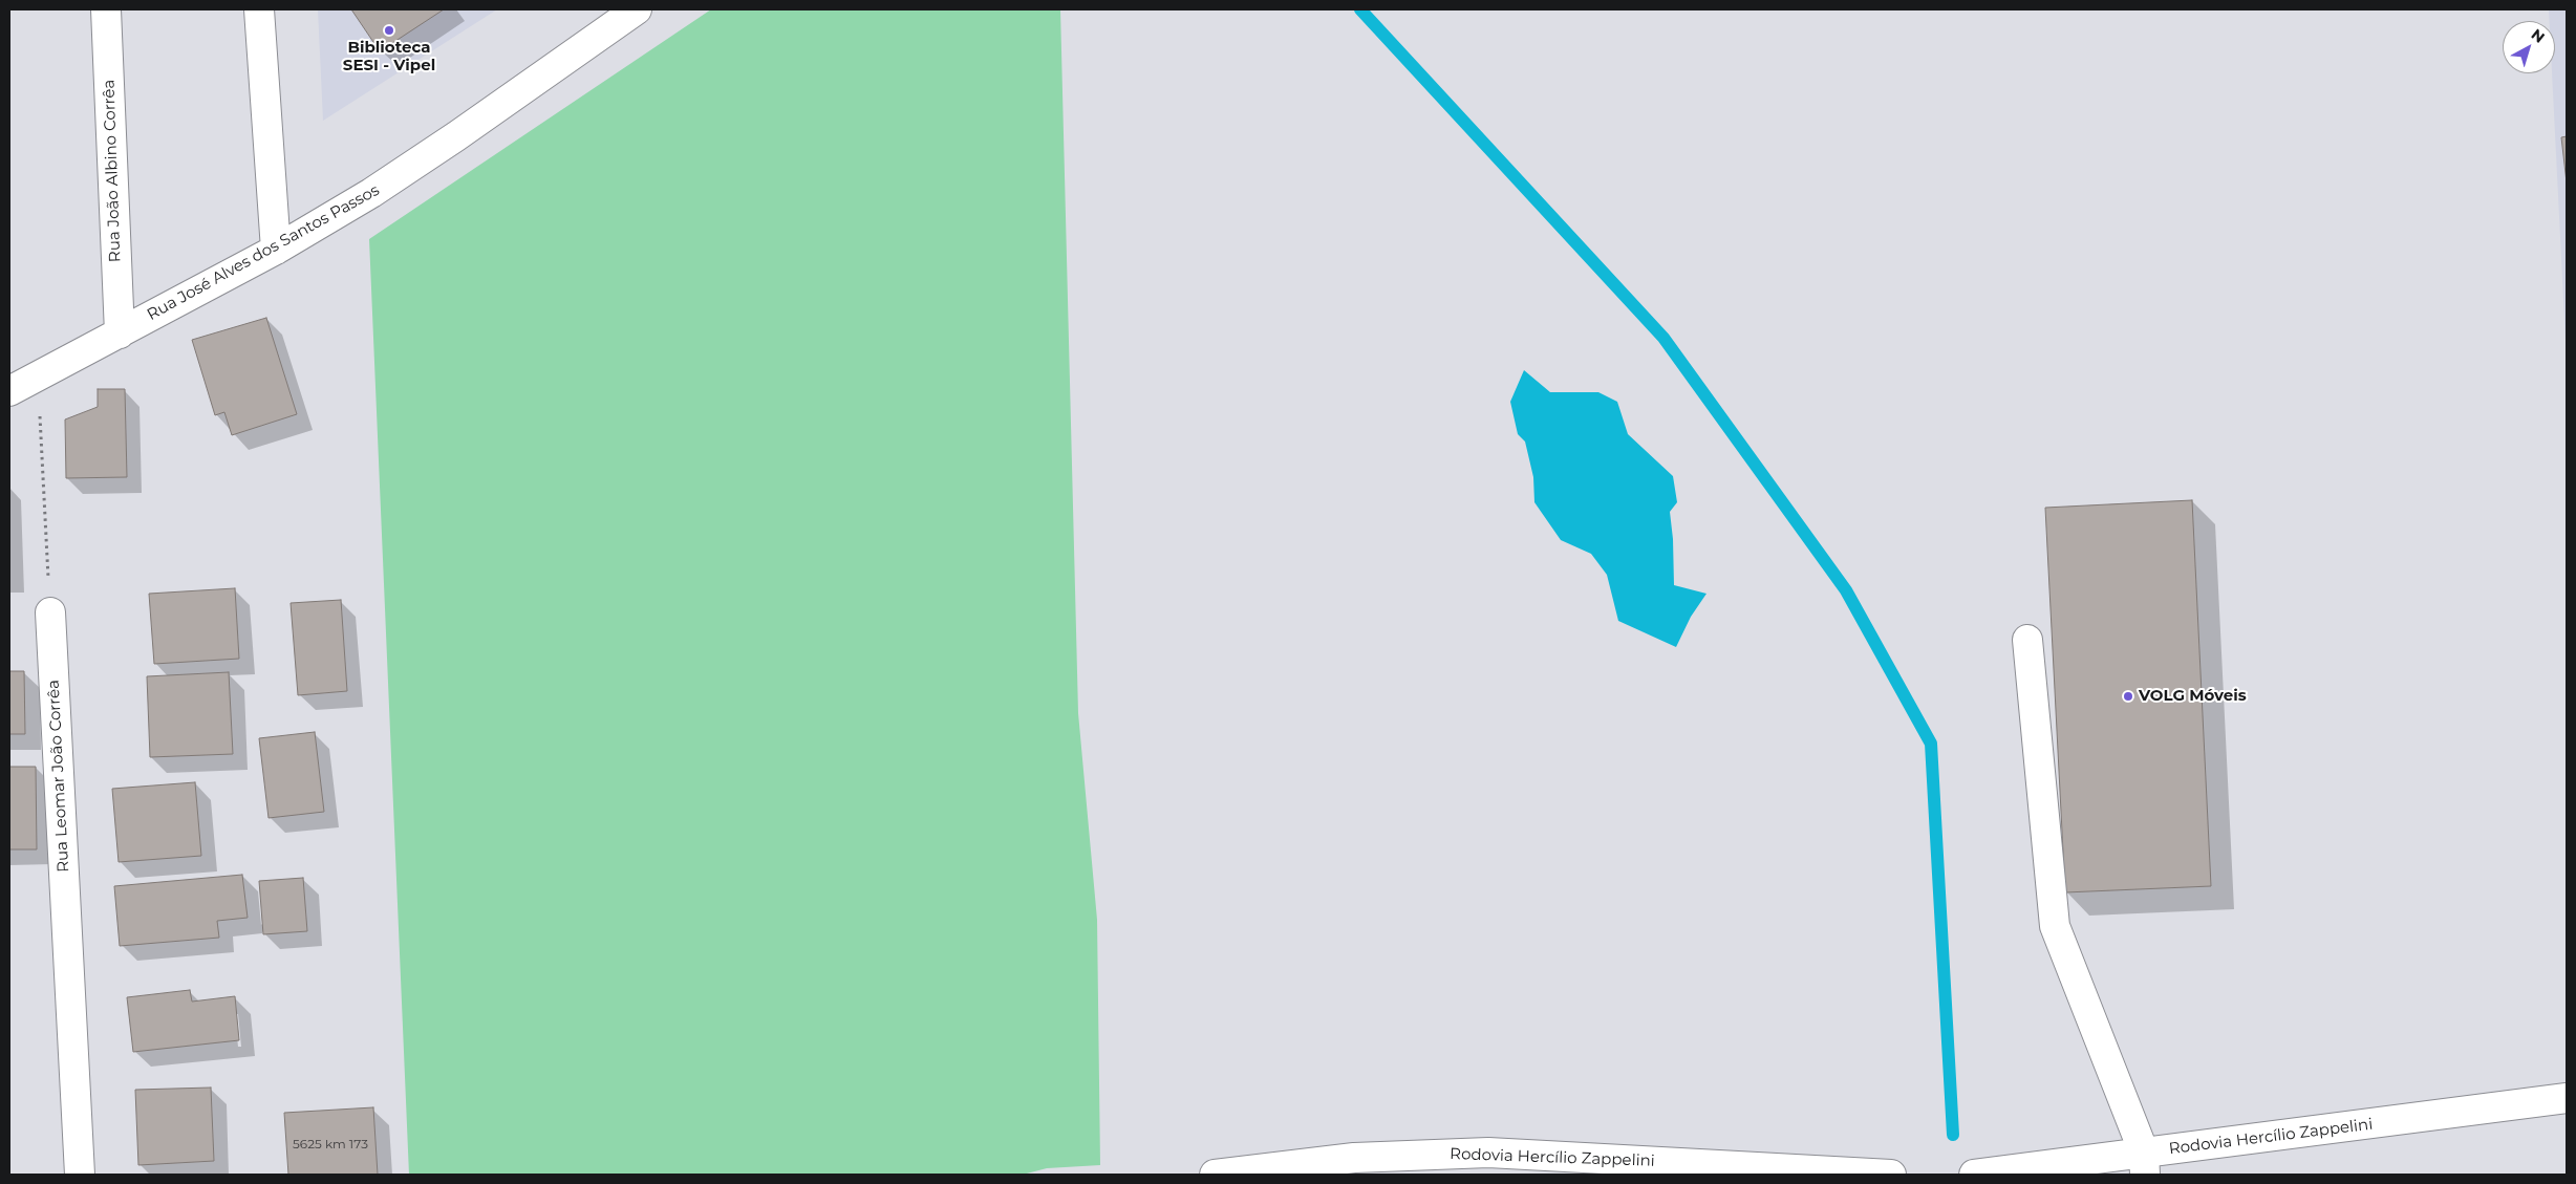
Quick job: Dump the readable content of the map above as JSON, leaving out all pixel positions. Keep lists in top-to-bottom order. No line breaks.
{"streets":{"street":["Rua João Albino Corrêa","Rua José Alves dos Santos Passos","Rua Leomar João Corrêa","Rodovia Hercílio Zappelini"]},"crossings":[["Rua João Albino Corrêa","Rua José Alves dos Santos Passos"]],"places":["Biblioteca SESI - Vipel","VOLG Móveis"],"house_numbers":["5625 km 173"],"north":"top right"}
